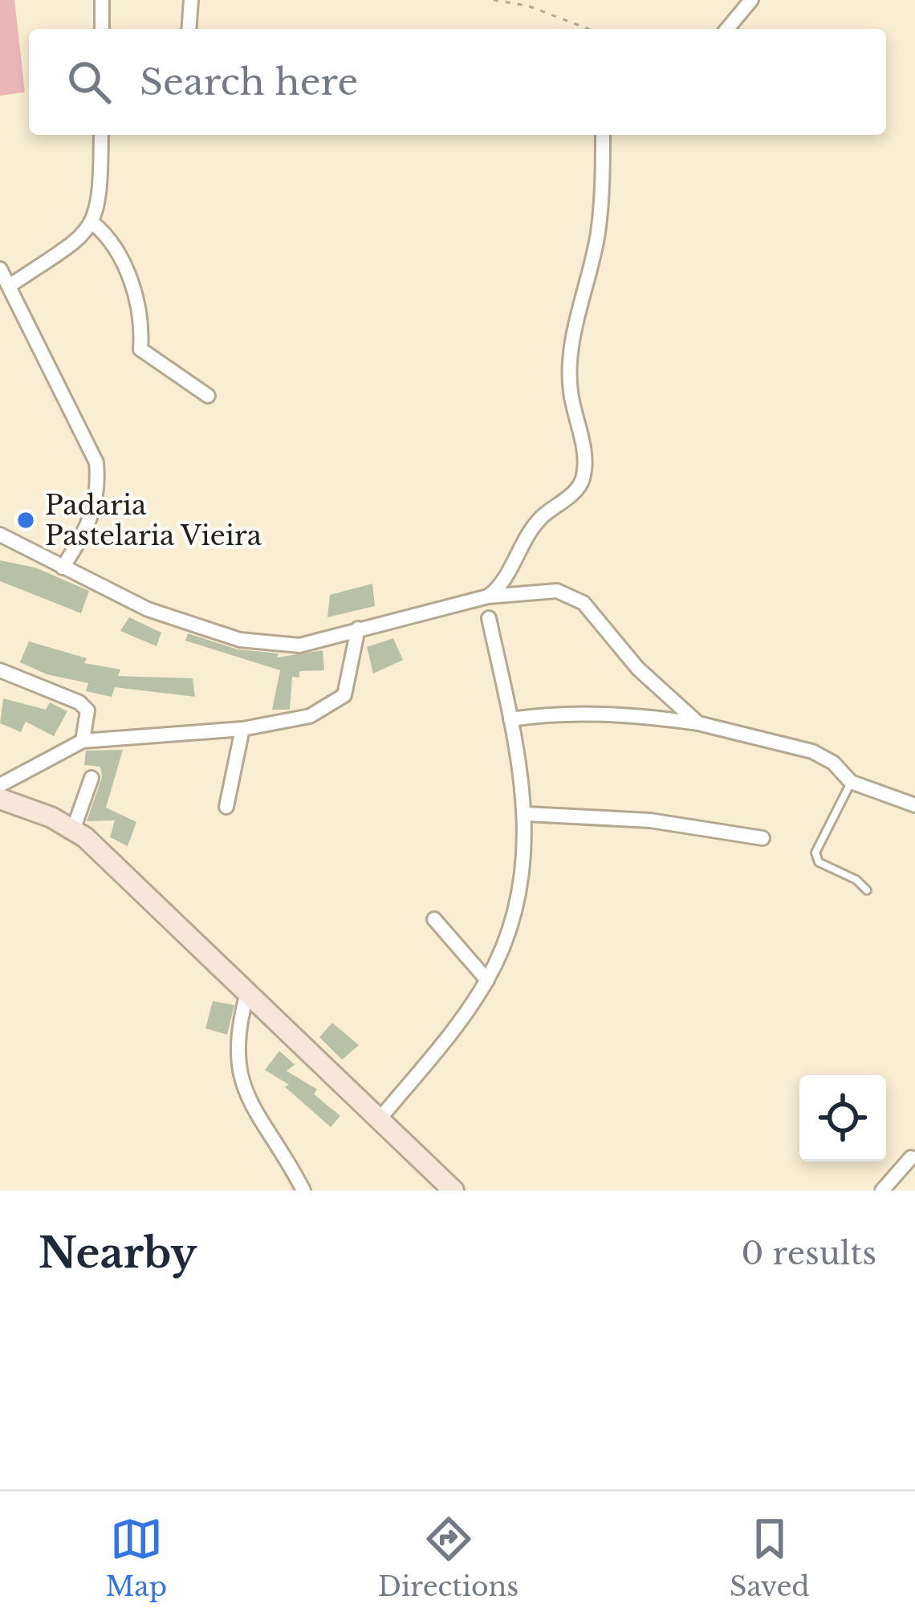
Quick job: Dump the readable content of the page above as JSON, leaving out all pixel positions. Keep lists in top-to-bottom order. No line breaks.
{"places":["Padaria Pastelaria Vieira"],"page":{"search":"Search here","heading":["Nearby","0 results"],"nav":["Map","Directions","Saved"]}}
